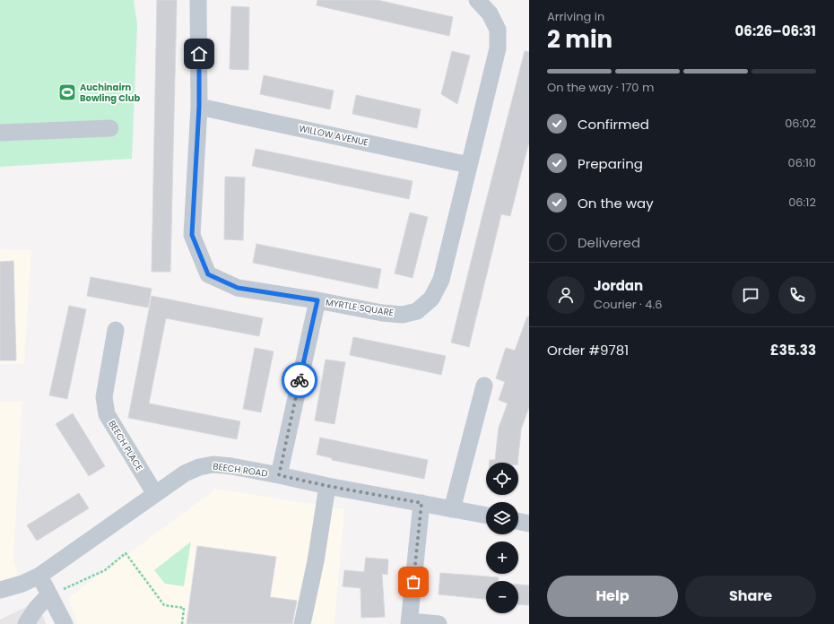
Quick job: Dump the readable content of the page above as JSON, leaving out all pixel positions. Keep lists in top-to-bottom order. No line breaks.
{"streets":{"street":["WILLOW AVENUE","MYRTLE SQUARE","BEECH PLACE","BEECH ROAD"]},"crossings":[["WILLOW AVENUE","MYRTLE SQUARE"],["BEECH PLACE","BEECH ROAD"]],"places":{"sports":["Auchinairn Bowling Club"]},"page":{"heading":["2 min","Arriving in","06:26–06:31"],"panel":["Jordan","Courier · 4.6","Order #9781","£35.33"],"bar":"On the way · 170 m","list":[["Confirmed","06:02"],["Preparing","06:10"],["On the way","06:12"],"Delivered"],"map_buttons":["+","−"],"buttons":["Help","Share"]}}
